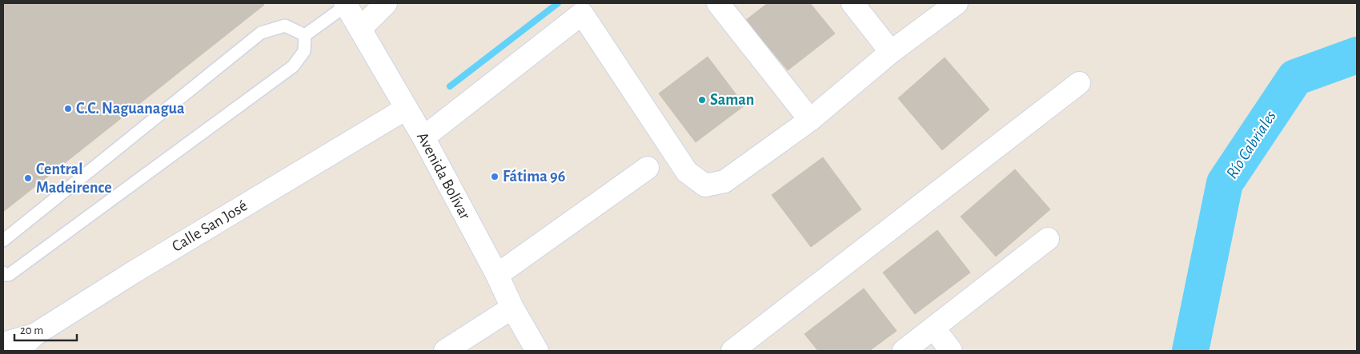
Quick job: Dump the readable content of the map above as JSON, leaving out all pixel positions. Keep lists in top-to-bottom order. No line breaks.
{"streets":{"street":["Avenida Bolívar","Calle San José"]},"crossings":[["Avenida Bolívar","Calle San José"]],"water":["Río Cabriales"],"places":["Saman","C.C. Naguanagua","Fátima 96","Central Madeirence"],"scale_bar":"20 m"}
